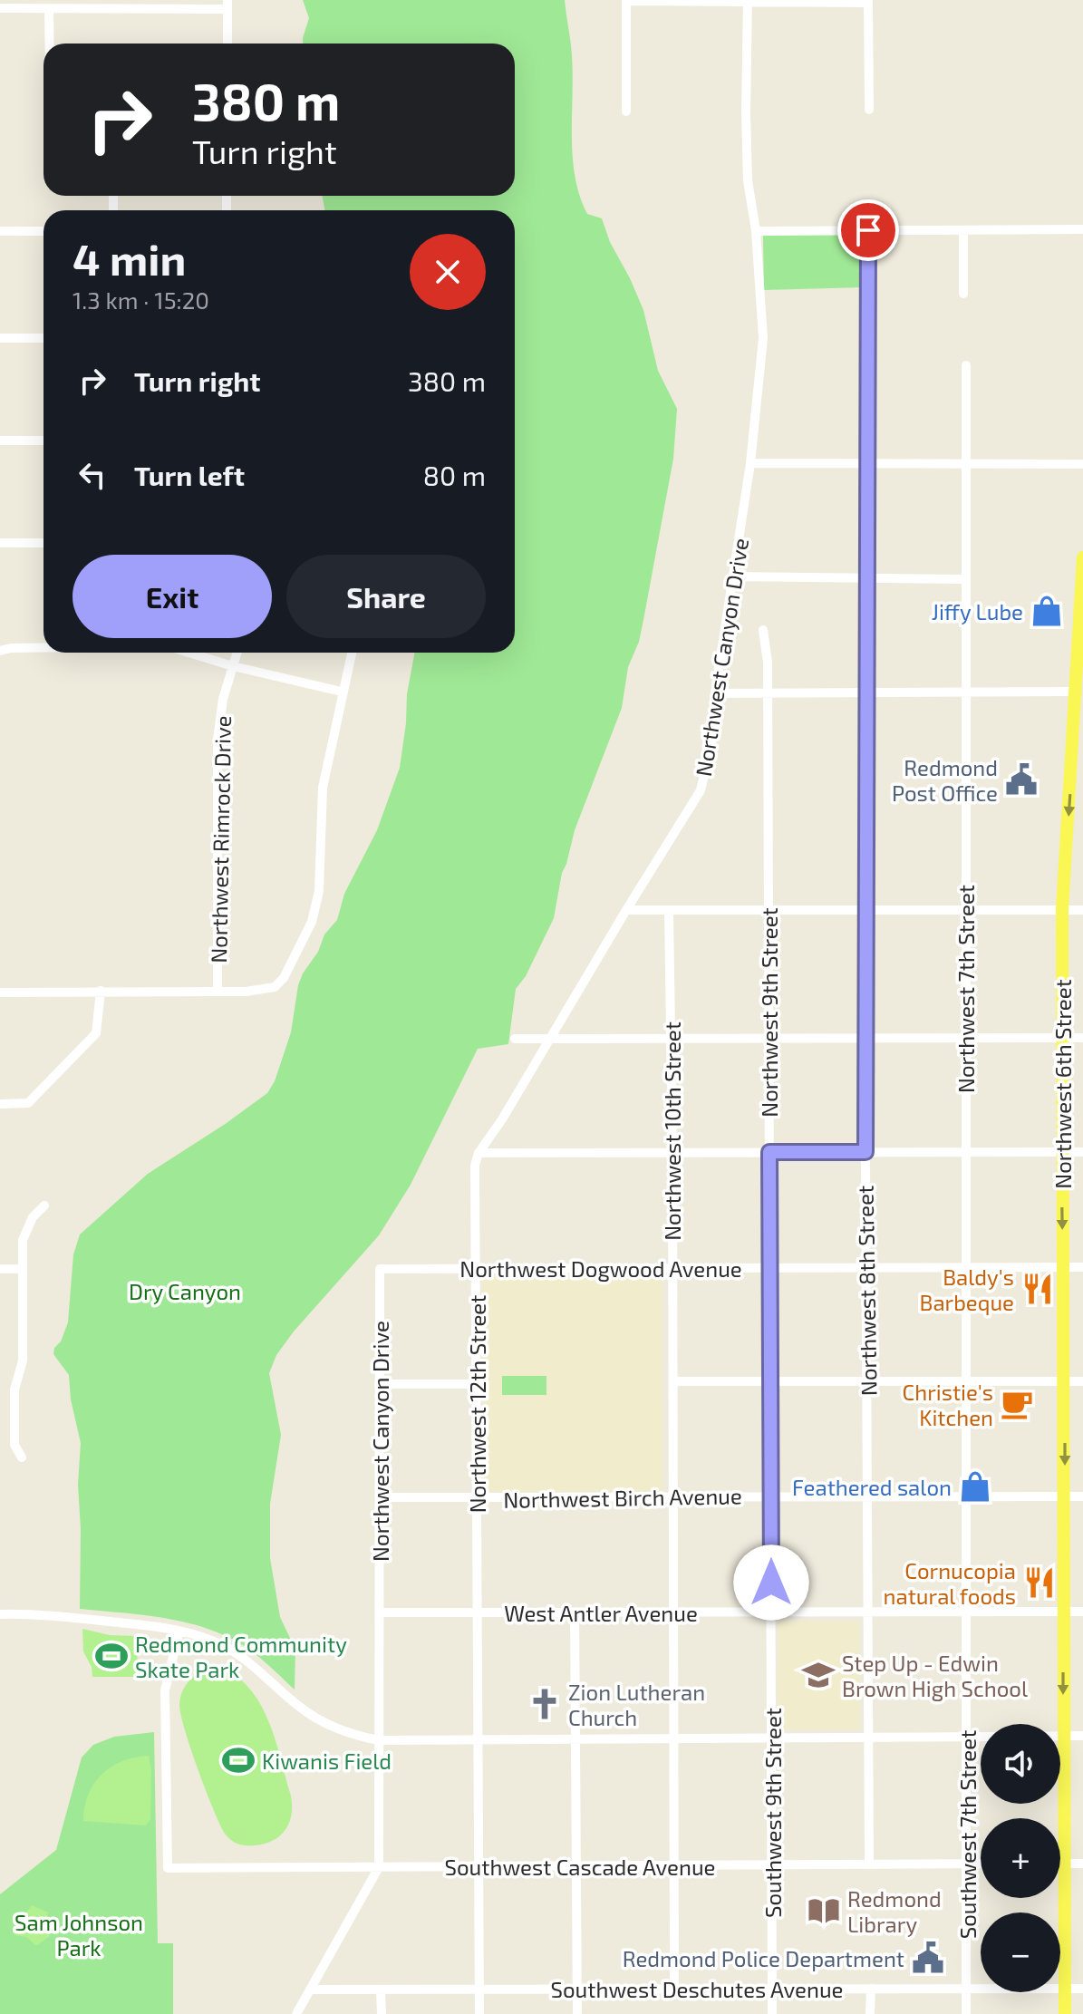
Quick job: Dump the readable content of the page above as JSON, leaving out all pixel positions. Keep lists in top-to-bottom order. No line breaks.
{"streets":{"main road":["Northwest 6th Street"],"street":["Northwest Canyon Drive","Northwest Rimrock Drive","Northwest 7th Street","Northwest 9th Street","Northwest 10th Street","Northwest Dogwood Avenue","Northwest 8th Street","Northwest 12th Street","Northwest Birch Avenue","West Antler Avenue","Southwest 9th Street","Southwest 7th Street","Southwest Cascade Avenue","Southwest Deschutes Avenue"]},"crossings":[["Northwest Canyon Drive","Northwest Dogwood Avenue"],["Northwest Canyon Drive","Northwest 12th Street"],["Northwest Canyon Drive","Northwest Birch Avenue"],["Northwest Canyon Drive","West Antler Avenue"],["Northwest Canyon Drive","Southwest Cascade Avenue"],["Northwest 7th Street","Northwest Dogwood Avenue"],["Northwest 7th Street","Northwest Birch Avenue"],["Northwest 7th Street","West Antler Avenue"],["Northwest 7th Street","Southwest 7th Street"],["Northwest 9th Street","Northwest Dogwood Avenue"],["Northwest 9th Street","Northwest Birch Avenue"],["Northwest 9th Street","West Antler Avenue"],["Northwest 9th Street","Southwest 9th Street"],["Northwest 6th Street","Northwest Dogwood Avenue"],["Northwest 6th Street","Northwest Birch Avenue"],["Northwest 6th Street","West Antler Avenue"],["Northwest 6th Street","Southwest Deschutes Avenue"],["Northwest 10th Street","Northwest Dogwood Avenue"],["Northwest 10th Street","Northwest Birch Avenue"],["Northwest 10th Street","West Antler Avenue"],["Northwest 10th Street","Southwest Cascade Avenue"],["Northwest 10th Street","Southwest Deschutes Avenue"],["Northwest Dogwood Avenue","Northwest 8th Street"],["Northwest Dogwood Avenue","Northwest 12th Street"],["Northwest 8th Street","Northwest Birch Avenue"],["Northwest 8th Street","West Antler Avenue"],["Northwest 8th Street","Southwest Cascade Avenue"],["Northwest 12th Street","Northwest Birch Avenue"],["Northwest 12th Street","West Antler Avenue"],["Northwest 12th Street","Southwest Cascade Avenue"],["Northwest 12th Street","Southwest Deschutes Avenue"],["West Antler Avenue","Southwest 9th Street"],["West Antler Avenue","Southwest 7th Street"],["Southwest 9th Street","Southwest Cascade Avenue"],["Southwest 9th Street","Southwest Deschutes Avenue"],["Southwest 7th Street","Southwest Cascade Avenue"],["Southwest 7th Street","Southwest Deschutes Avenue"]],"one_way":["Northwest 6th Street"],"parks":["Dry Canyon","Sam Johnson Park"],"places":{"shop":["Jiffy Lube","Feathered salon"],"public building":["Redmond Post Office","Redmond Police Department"],"restaurant":["Baldy's Barbeque","Cornucopia natural foods"],"cafe":["Christie's Kitchen"],"sports":["Redmond Community Skate Park","Kiwanis Field"],"school or university":["Step Up - Edwin Brown High School"],"church":["Zion Lutheran Church"],"library":["Redmond Library"]},"page":{"turn":["380 m","Turn right"],"heading":["4 min","1.3 km · 15:20"],"list":[{"name":"Turn right","value":"380 m"},{"name":"Turn left","value":"80 m"}],"buttons":["Exit","Share"],"map_buttons":["+","−"]}}
